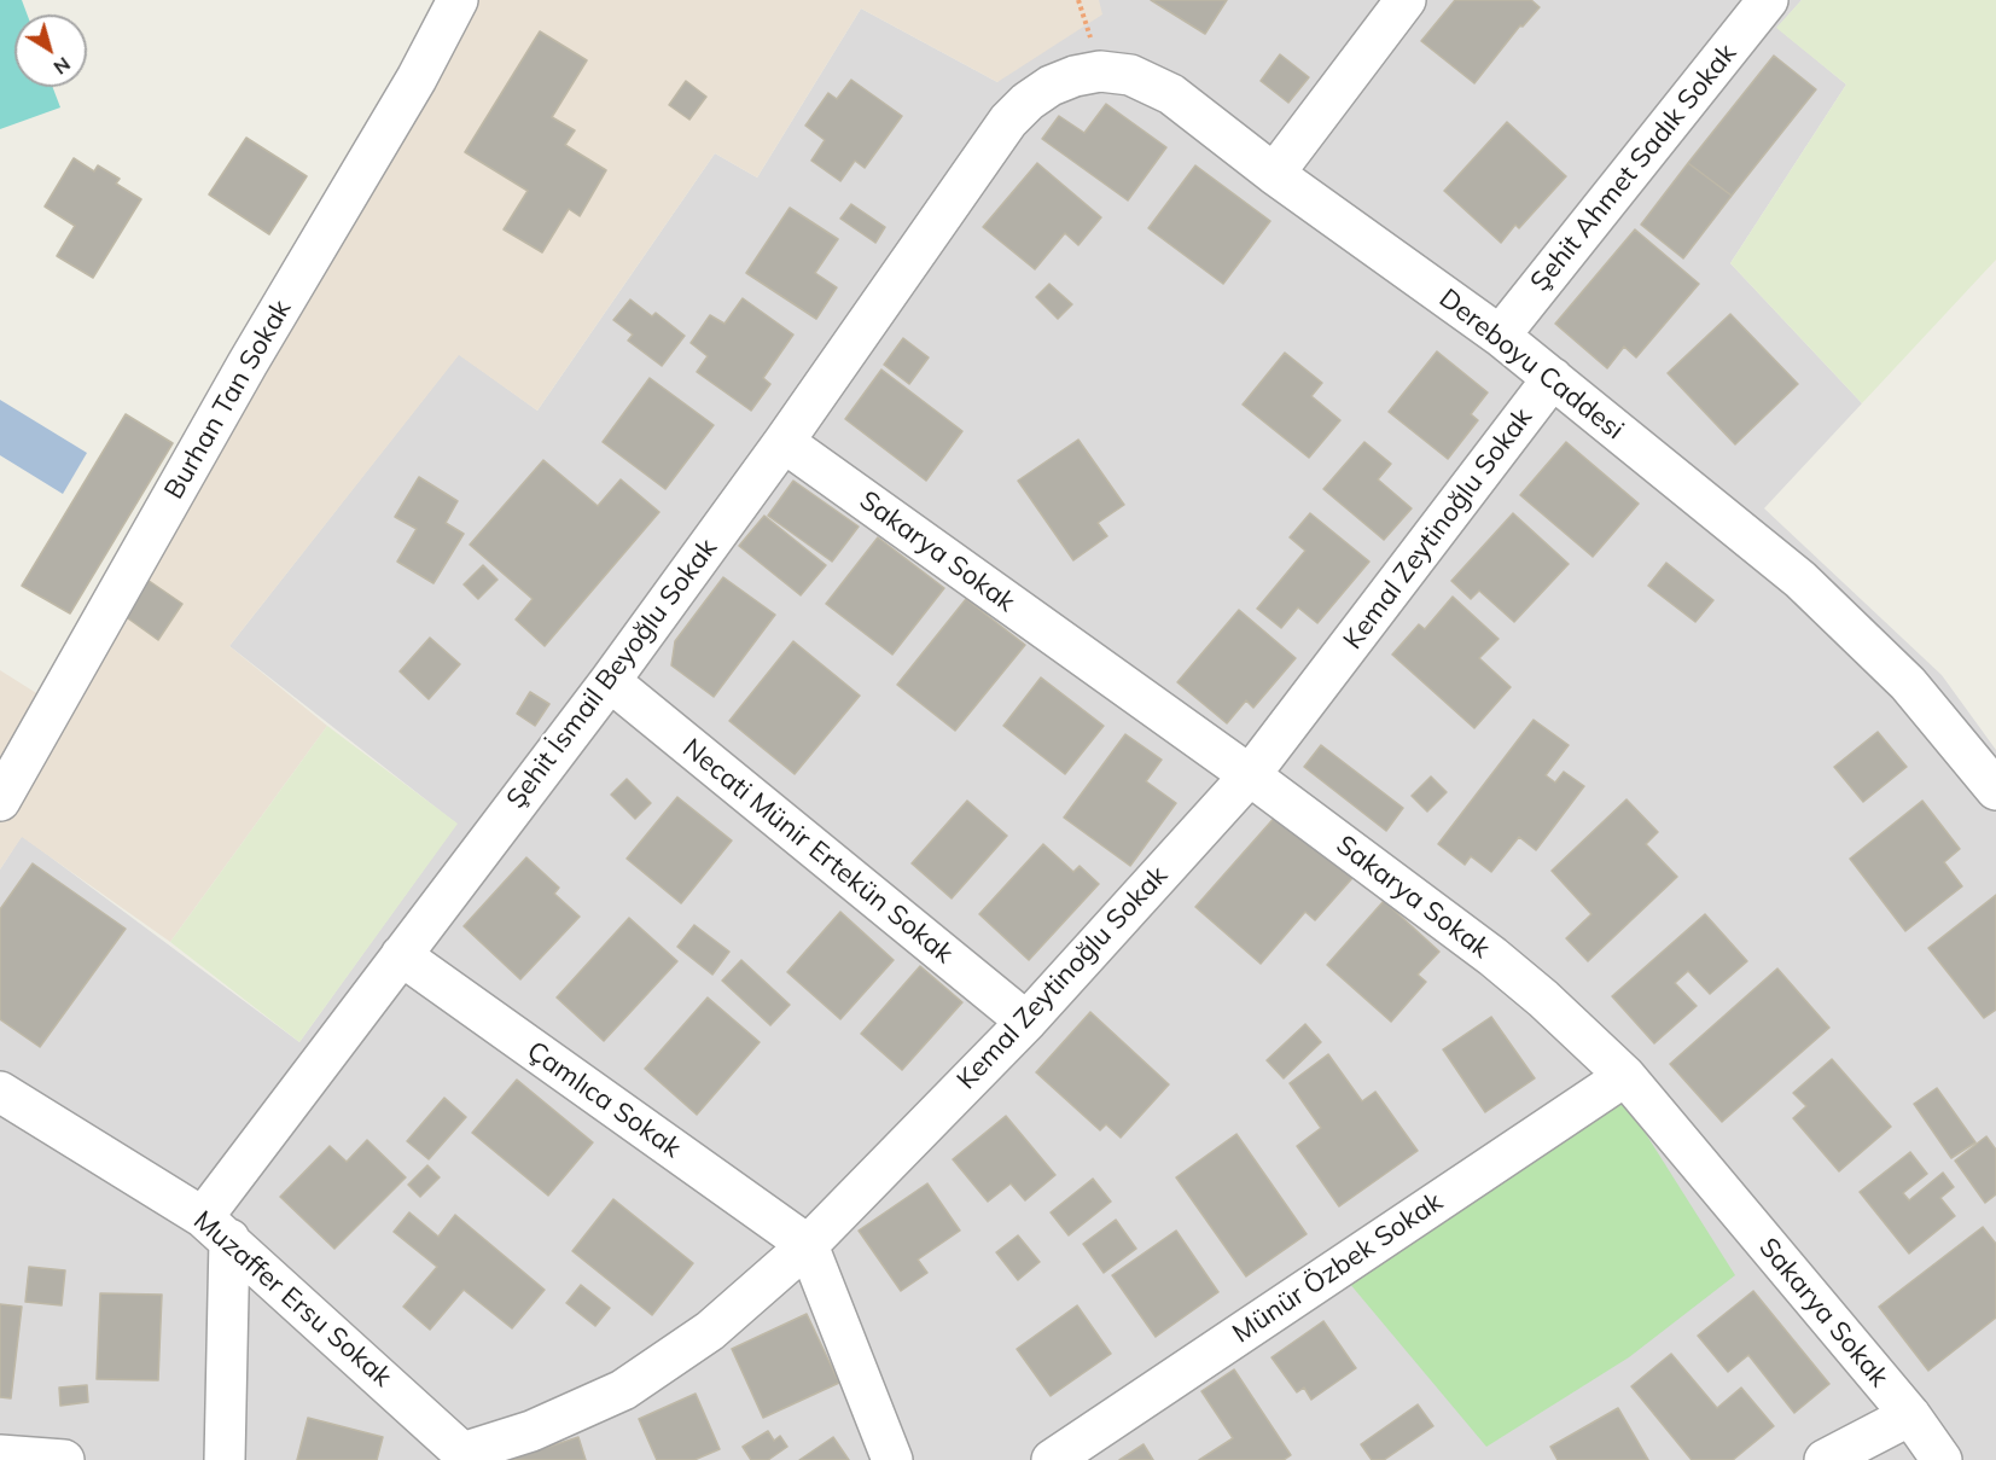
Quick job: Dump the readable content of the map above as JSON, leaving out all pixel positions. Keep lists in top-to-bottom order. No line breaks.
{"streets":{"street":["Şehit Ahmet Sadık Sokak","Dereboyu Caddesi","Burhan Tan Sokak","Kemal Zeytinoğlu Sokak","Sakarya Sokak","Şehit İsmail Beyoğlu Sokak","Necati Münir Ertekün Sokak","Çamlıca Sokak","Münür Özbek Sokak","Muzaffer Ersu Sokak"]},"crossings":[["Şehit Ahmet Sadık Sokak","Dereboyu Caddesi"],["Dereboyu Caddesi","Kemal Zeytinoğlu Sokak"],["Dereboyu Caddesi","Şehit İsmail Beyoğlu Sokak"],["Kemal Zeytinoğlu Sokak","Sakarya Sokak"],["Kemal Zeytinoğlu Sokak","Necati Münir Ertekün Sokak"],["Kemal Zeytinoğlu Sokak","Çamlıca Sokak"],["Kemal Zeytinoğlu Sokak","Muzaffer Ersu Sokak"],["Sakarya Sokak","Şehit İsmail Beyoğlu Sokak"],["Sakarya Sokak","Münür Özbek Sokak"],["Şehit İsmail Beyoğlu Sokak","Necati Münir Ertekün Sokak"],["Şehit İsmail Beyoğlu Sokak","Çamlıca Sokak"],["Şehit İsmail Beyoğlu Sokak","Muzaffer Ersu Sokak"]],"north":"bottom right"}
